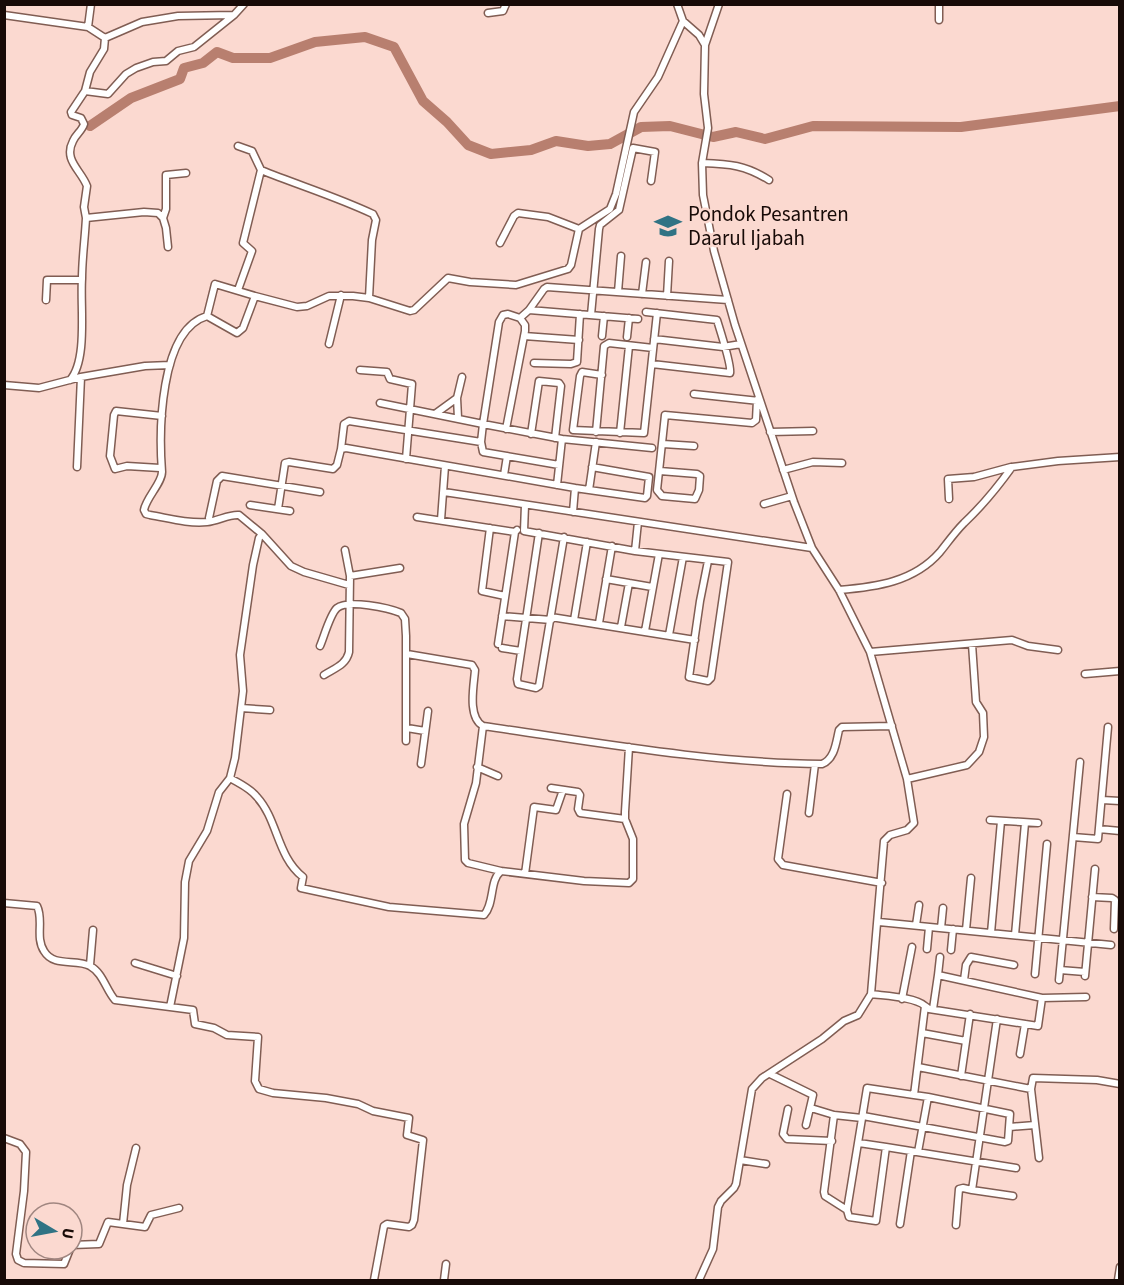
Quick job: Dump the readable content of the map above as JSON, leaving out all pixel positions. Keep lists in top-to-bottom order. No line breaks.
{"places":{"school or university":["Pondok Pesantren Daarul Ijabah"]},"north":"right"}
